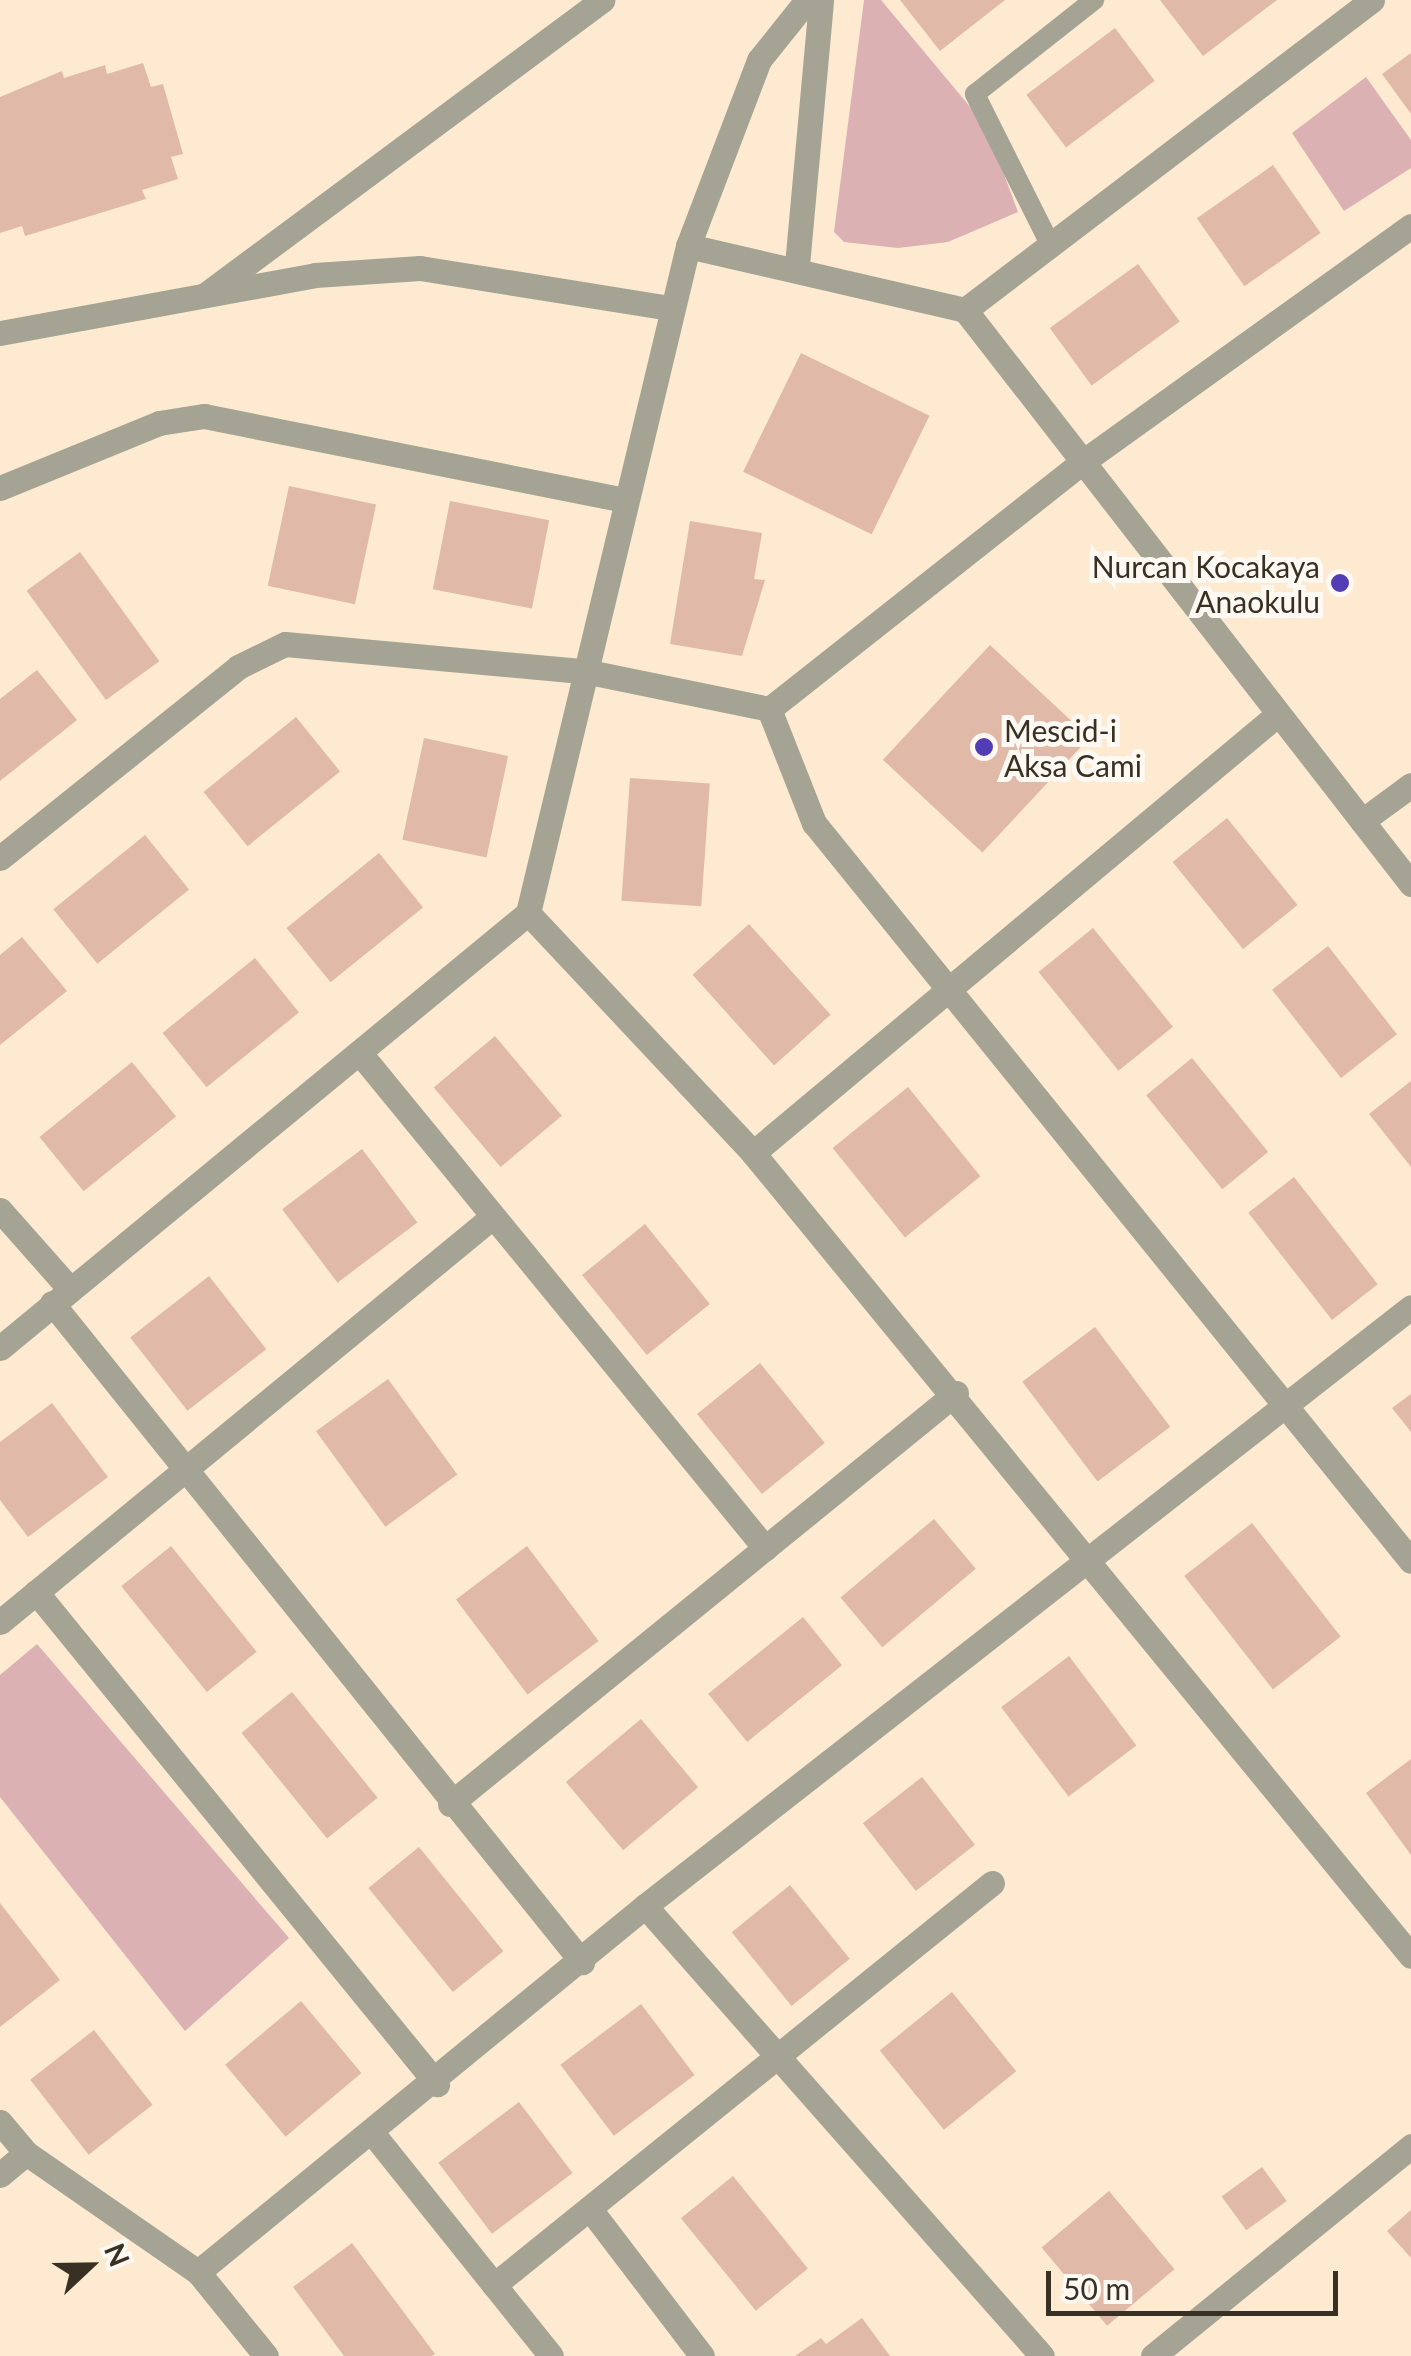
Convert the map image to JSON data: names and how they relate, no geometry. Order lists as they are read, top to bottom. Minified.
{"places":["Nurcan Kocakaya Anaokulu","Mescid-i Aksa Cami"],"scale_bar":"50 m","north":"right"}
